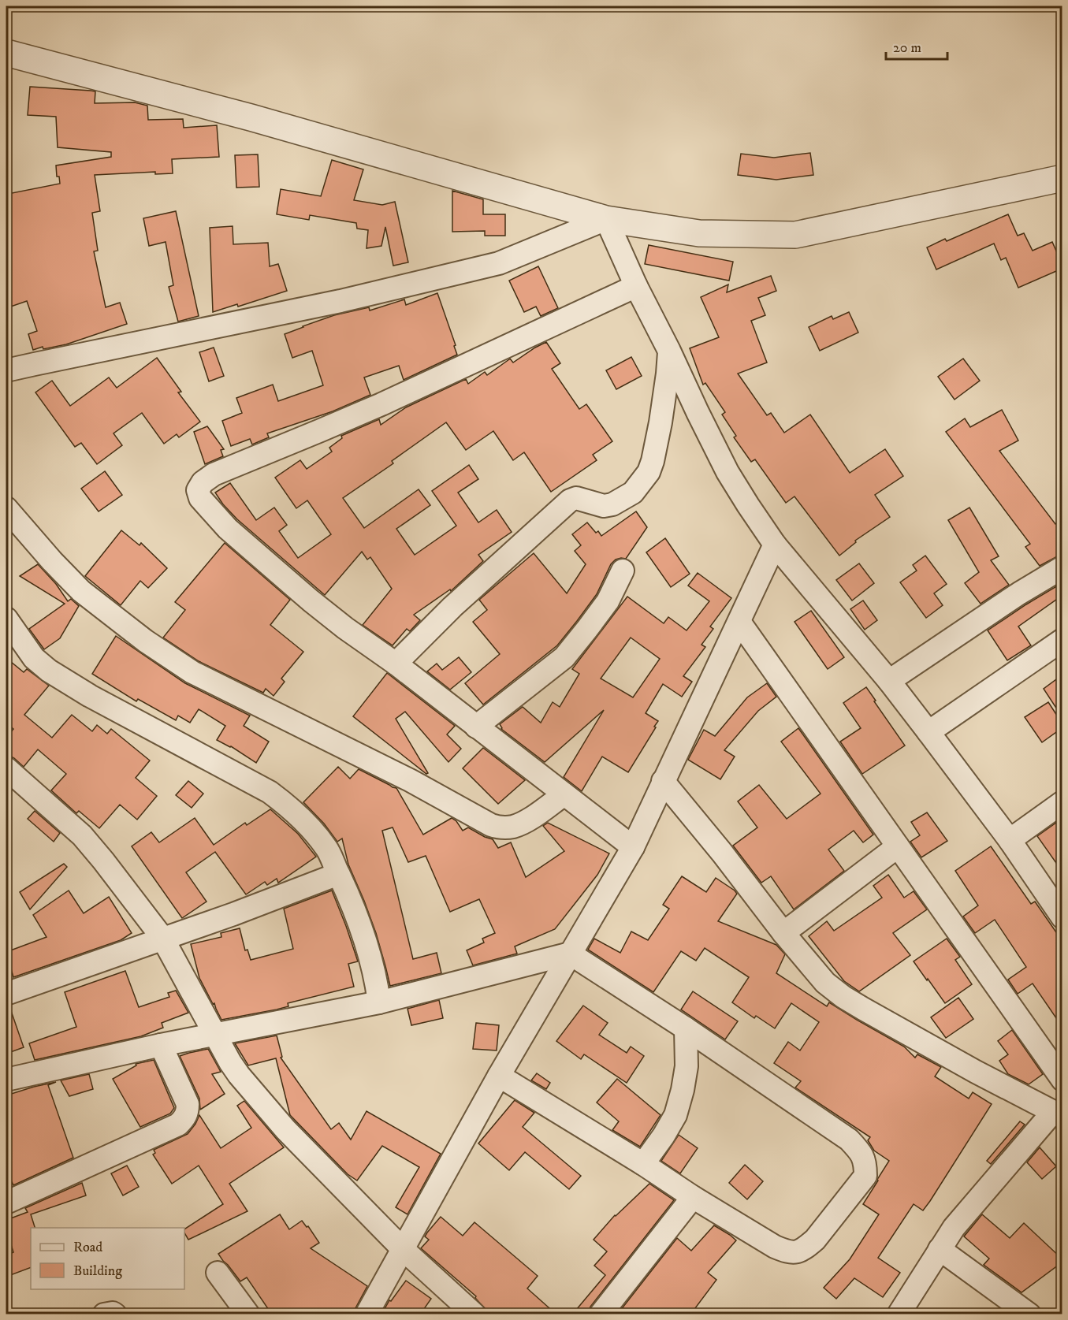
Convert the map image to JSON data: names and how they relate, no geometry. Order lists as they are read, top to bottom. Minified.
{"legend":["Road","Building"],"scale_bar":"20 m"}
